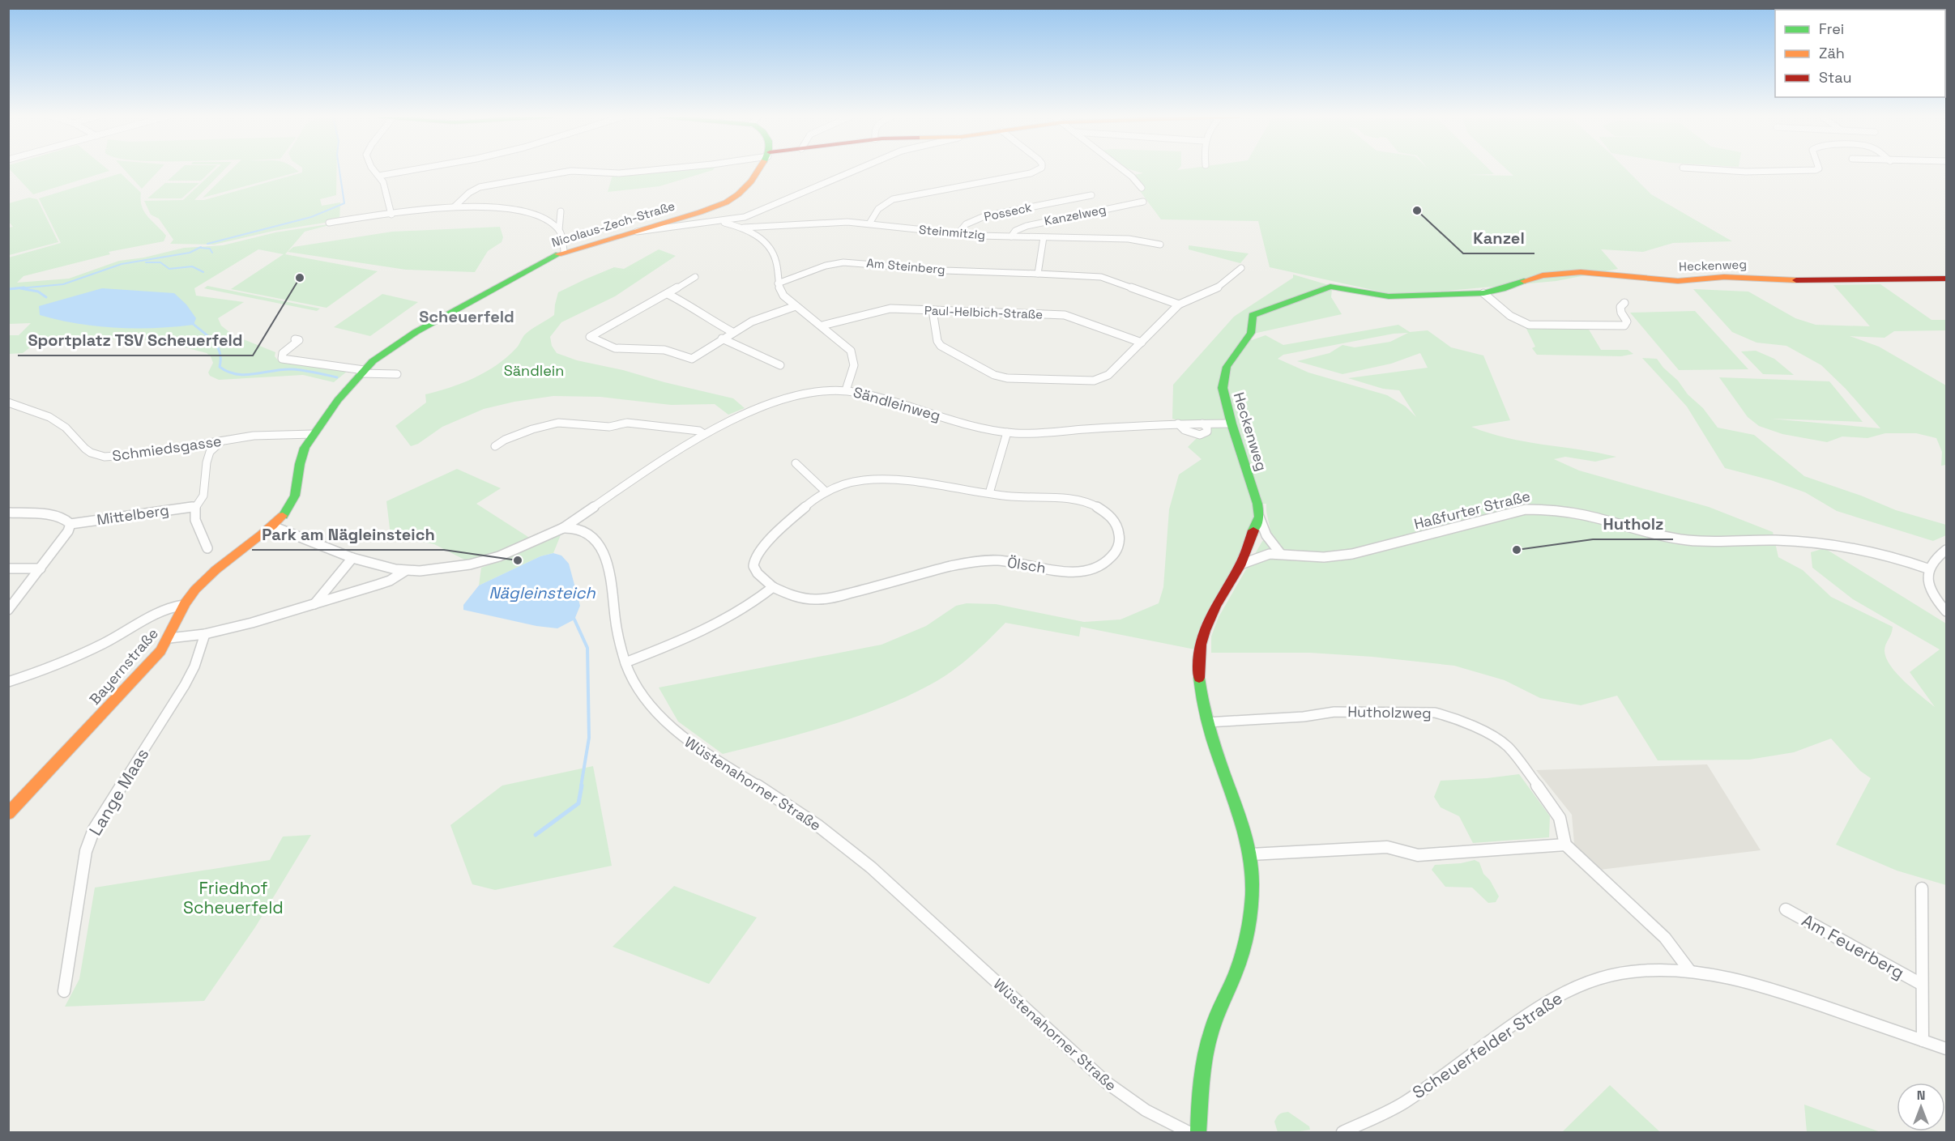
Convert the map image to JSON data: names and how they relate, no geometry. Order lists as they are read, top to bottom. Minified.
{"streets":{"street":["Posseck","Kanzelweg","Nicolaus-Zech-Straße","Steinmitzig","Heckenweg","Am Steinberg","Paul-Helbich-Straße","Sändleinweg","Schmiedsgasse","Haßfurter Straße","Mittelberg","Ölsch","Bayernstraße","Hutholzweg","Wüstenahorner Straße","Lange Maas","Am Feuerberg","Scheuerfelder Straße"]},"crossings":[["Posseck","Steinmitzig"],["Kanzelweg","Steinmitzig"],["Nicolaus-Zech-Straße","Bayernstraße"],["Heckenweg","Sändleinweg"],["Sändleinweg","Wüstenahorner Straße"],["Schmiedsgasse","Bayernstraße"],["Am Feuerberg","Scheuerfelder Straße"]],"districts":["Scheuerfeld"],"water":["Nägleinsteich"],"parks":["Sändlein","Friedhof Scheuerfeld"],"places":["Kanzel","Sportplatz TSV Scheuerfeld","Hutholz","Park am Nägleinsteich"],"legend":["Frei","Zäh","Stau"],"north":"top"}
